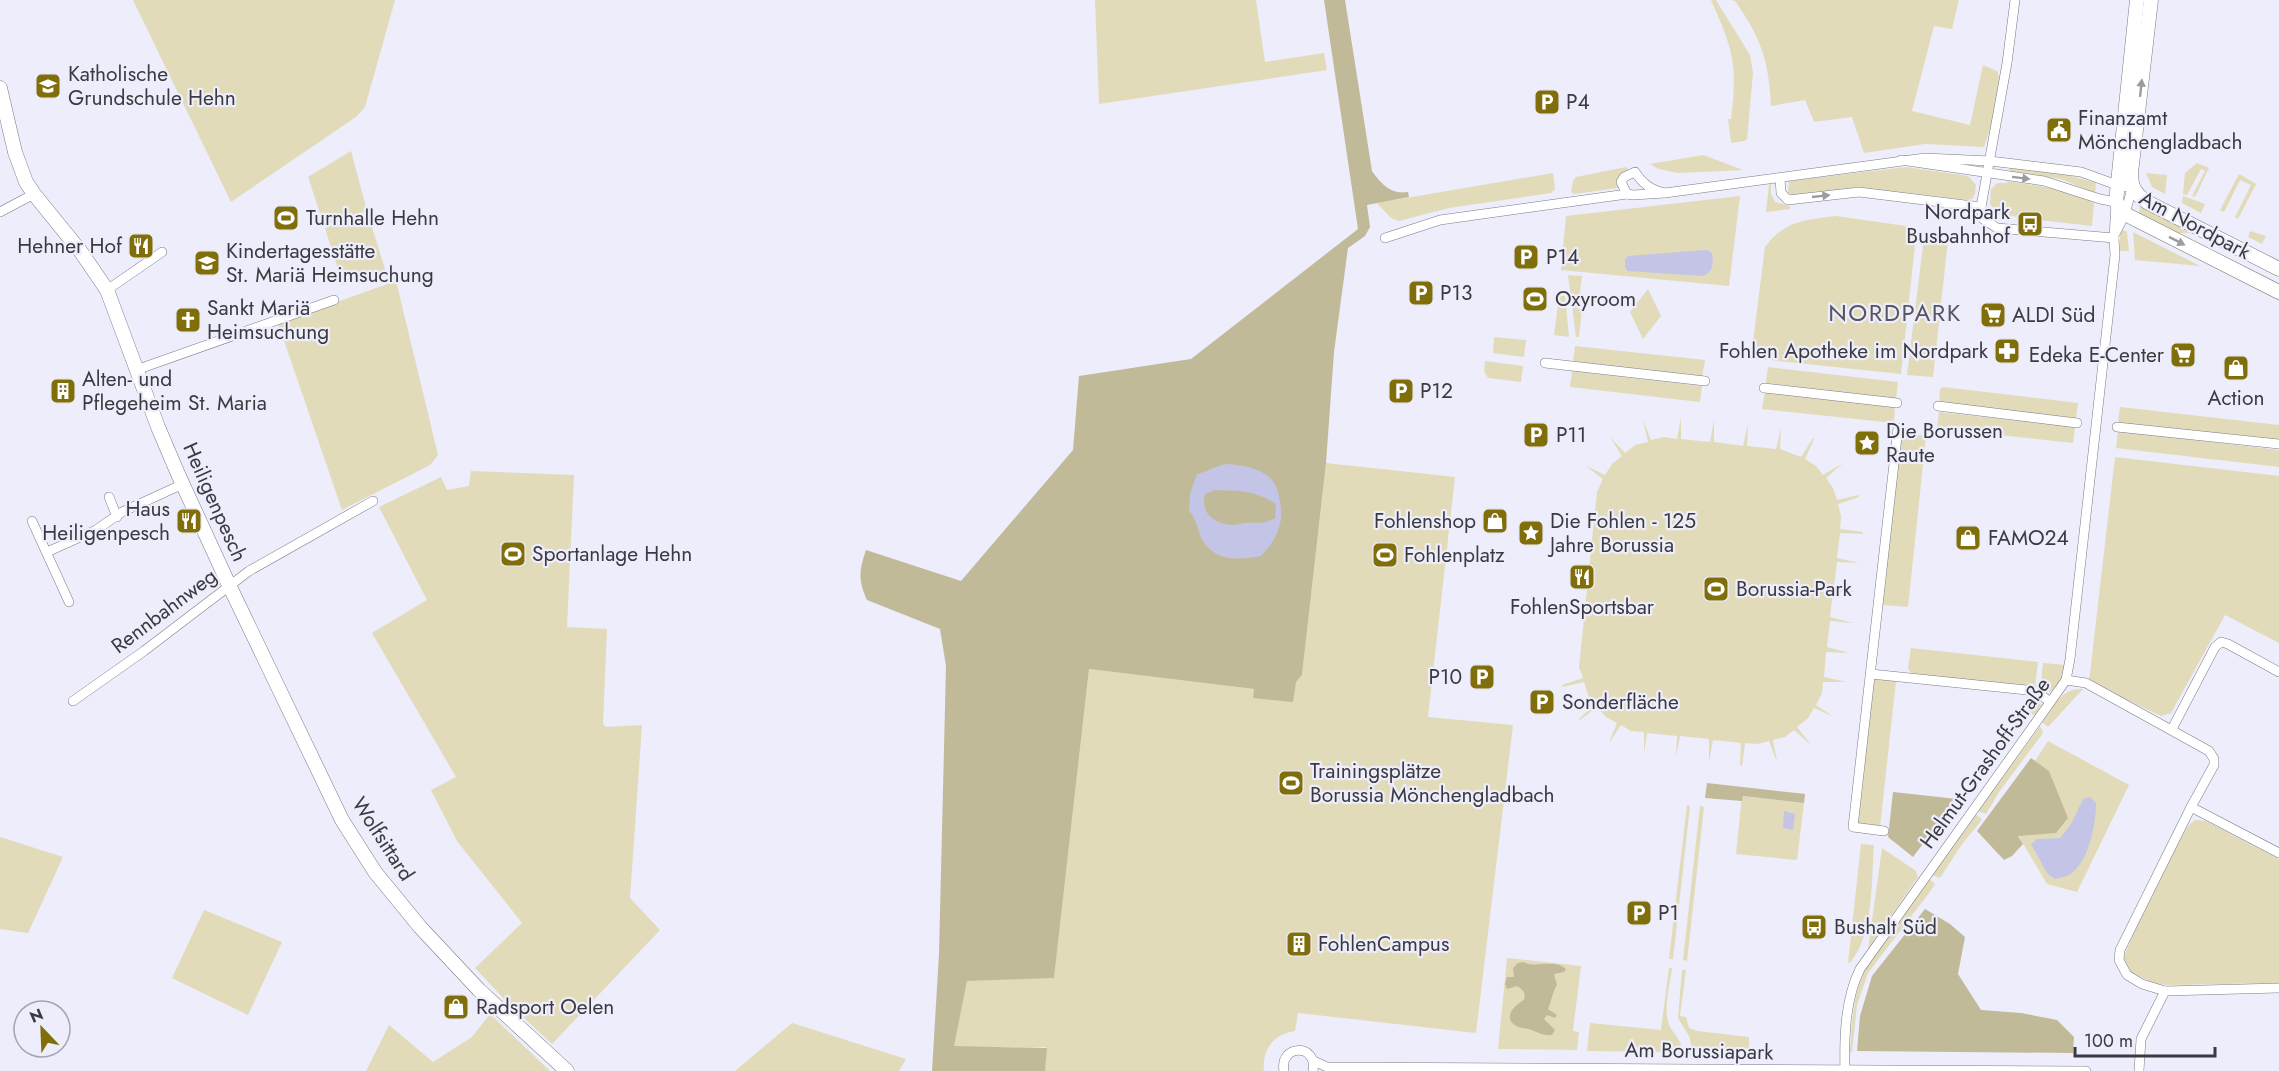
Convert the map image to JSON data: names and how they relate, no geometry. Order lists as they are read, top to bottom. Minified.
{"streets":{"street":["Am Nordpark","Heiligenpesch","Rennbahnweg","Helmut-Grashoff-Straße","Wolfsittard","Am Borussiapark"]},"crossings":[["Am Nordpark","Helmut-Grashoff-Straße"],["Heiligenpesch","Rennbahnweg"],["Heiligenpesch","Wolfsittard"],["Rennbahnweg","Wolfsittard"],["Helmut-Grashoff-Straße","Am Borussiapark"]],"districts":["NORDPARK"],"places":{"school or university":["Katholische Grundschule Hehn","Kindertagesstätte St. Mariä Heimsuchung"],"parking":["P4","P14","P13","P12","P11","P10","Sonderfläche","P1"],"public building":["Finanzamt Mönchengladbach"],"sports":["Turnhalle Hehn","Oxyroom","Sportanlage Hehn","Fohlenplatz","Borussia-Park","Trainingsplätze Borussia Mönchengladbach"],"bus stop":["Nordpark Busbahnhof","Bushalt Süd"],"restaurant":["Hehner Hof","Haus Heiligenpesch","FohlenSportsbar"],"supermarket":["ALDI Süd","Edeka E-Center"],"church":["Sankt Mariä Heimsuchung"],"pharmacy":["Fohlen Apotheke im Nordpark"],"shop":["Action","Fohlenshop","FAMO24","Radsport Oelen"],"building":["Alten- und Pflegeheim St. Maria","FohlenCampus"],"place":["Die Borussen Raute","Die Fohlen - 125 Jahre Borussia"]},"scale_bar":"100 m","north":"top left"}
